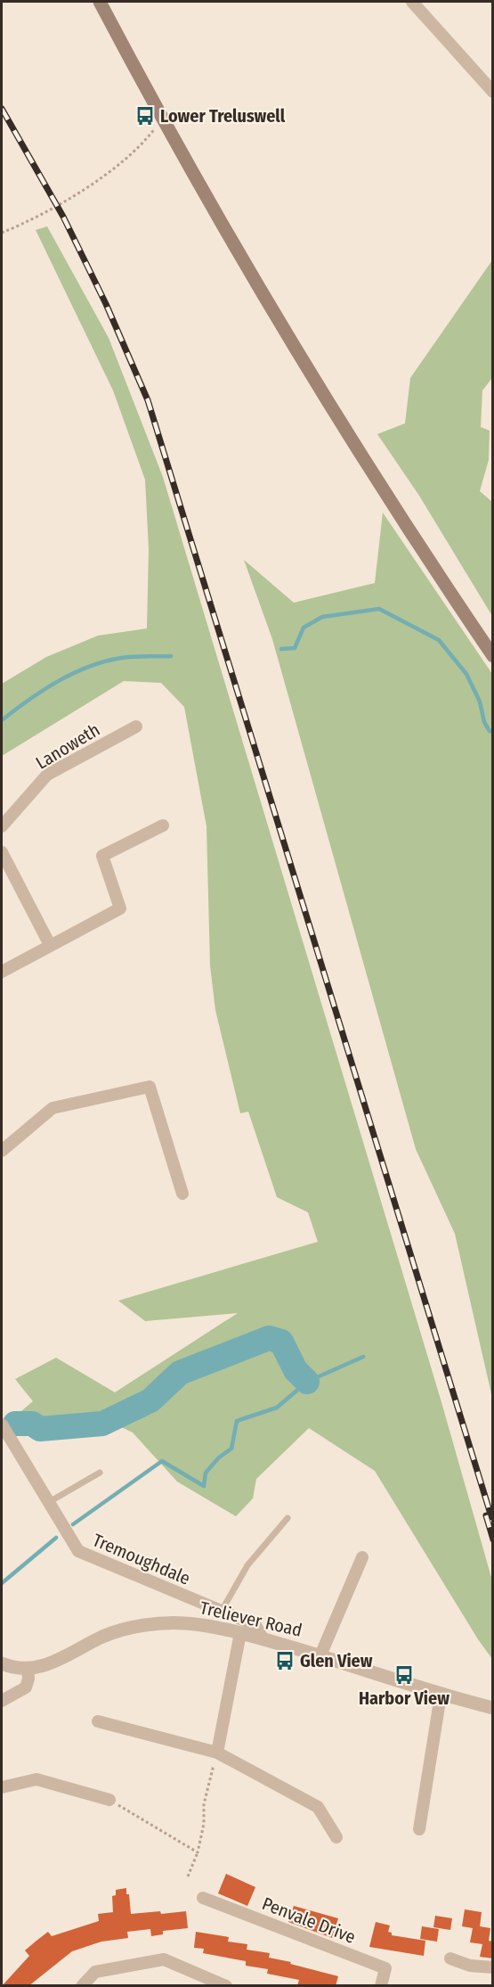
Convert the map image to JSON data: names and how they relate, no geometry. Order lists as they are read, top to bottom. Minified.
{"streets":{"street":["Lanoweth","Tremoughdale","Treliever Road","Penvale Drive"]},"crossings":[["Tremoughdale","Treliever Road"]],"places":{"bus stop":["Lower Treluswell","Glen View","Harbor View"]}}
